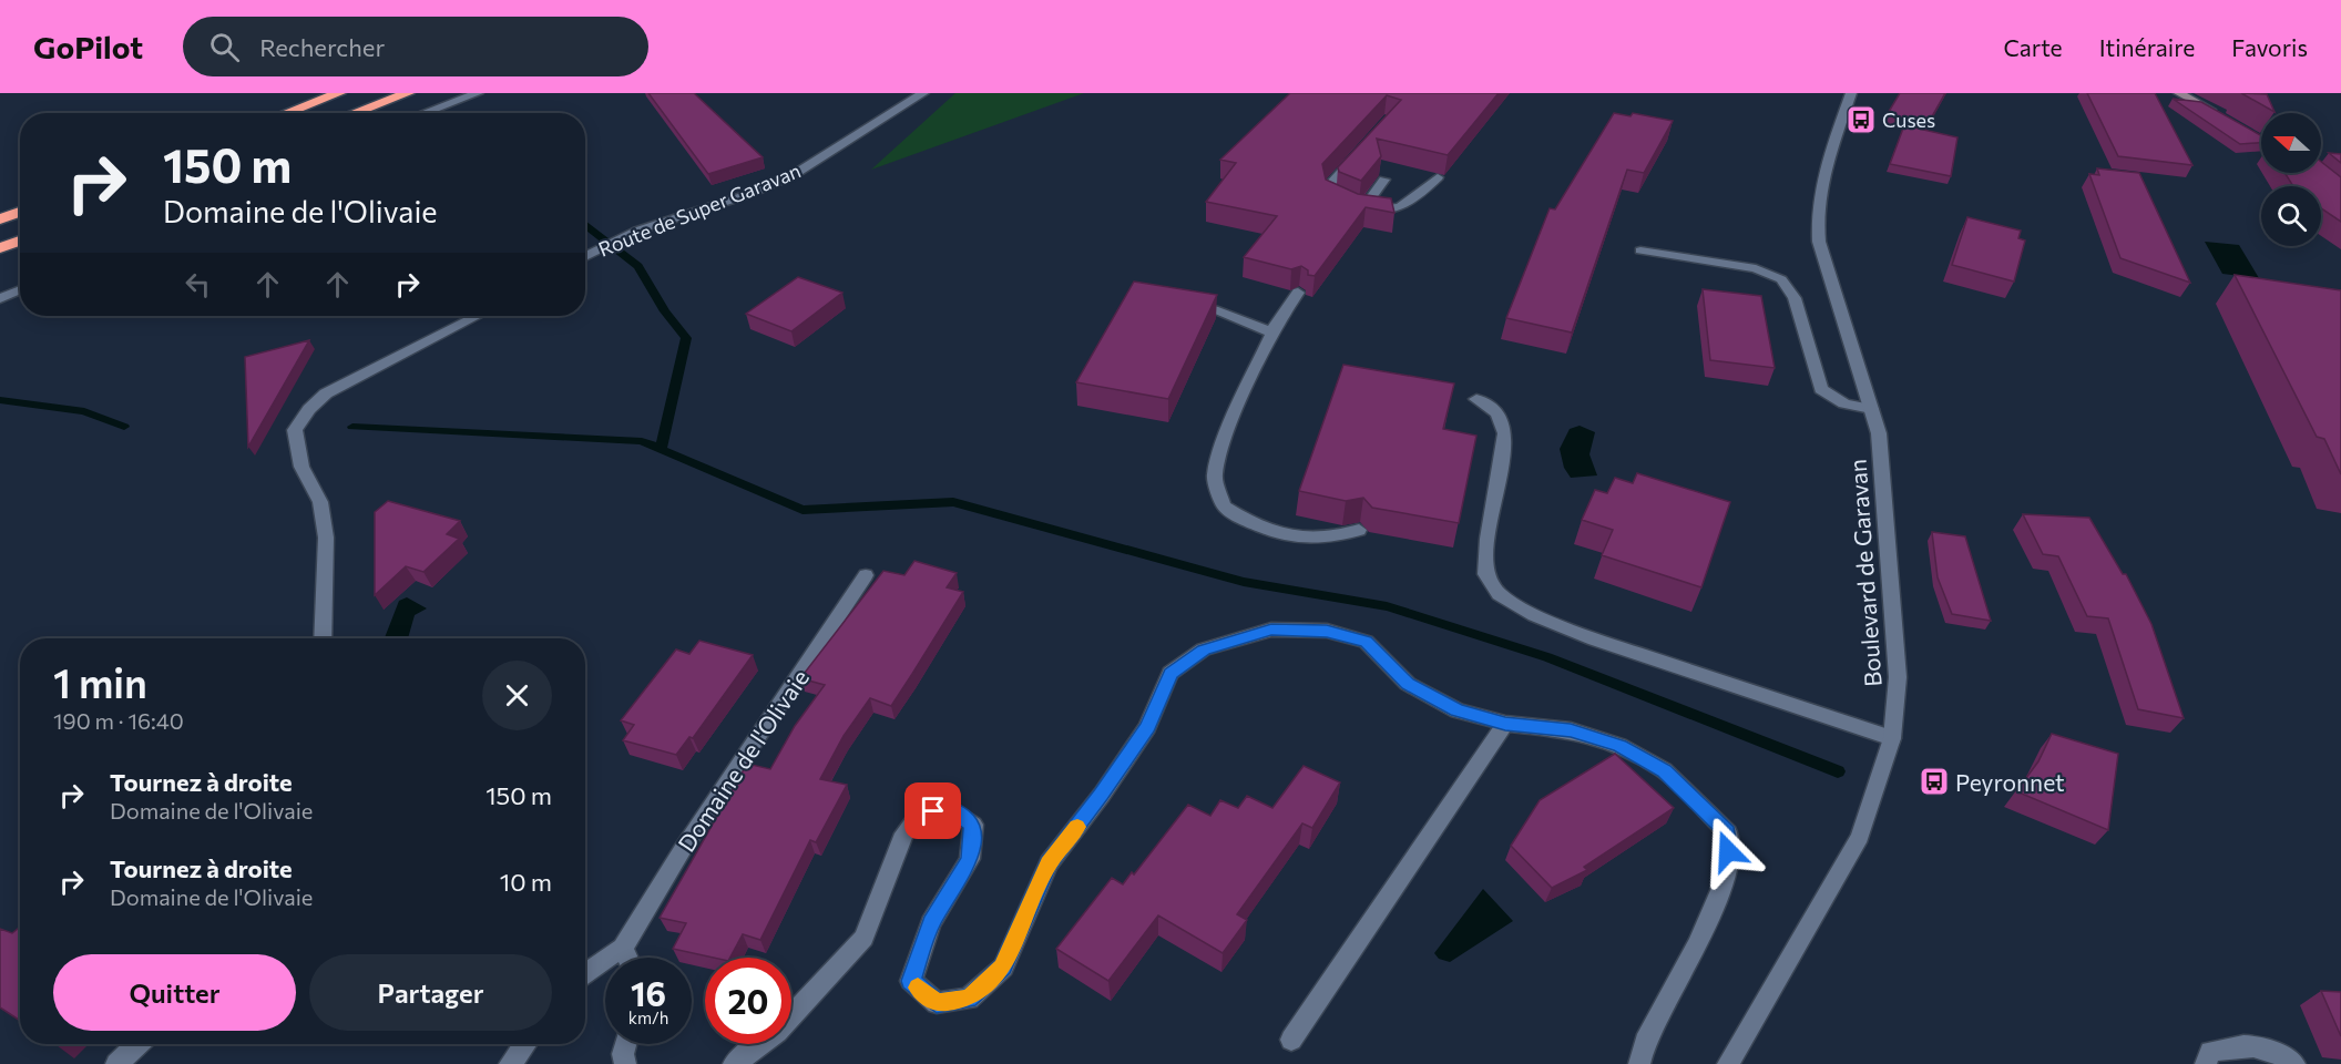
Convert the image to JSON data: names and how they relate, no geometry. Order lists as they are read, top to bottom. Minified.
{"streets":{"street":["Route de Super Garavan","Boulevard de Garavan","Domaine de l'Olivaie"]},"places":{"bus stop":["Cuses","Peyronnet"]},"north":"left","page":{"header":"GoPilot","search":"Rechercher","nav":["Carte","Itinéraire","Favoris"],"turn":["150 m","Domaine de l'Olivaie"],"heading":["1 min","190 m · 16:40"],"list":[{"name":"Tournez à droite","note":"Domaine de l'Olivaie","value":"150 m"},{"name":"Tournez à droite","note":"Domaine de l'Olivaie","value":"10 m"}],"buttons":["Quitter","Partager"],"speed":"16 km/h","limit":"20"}}
